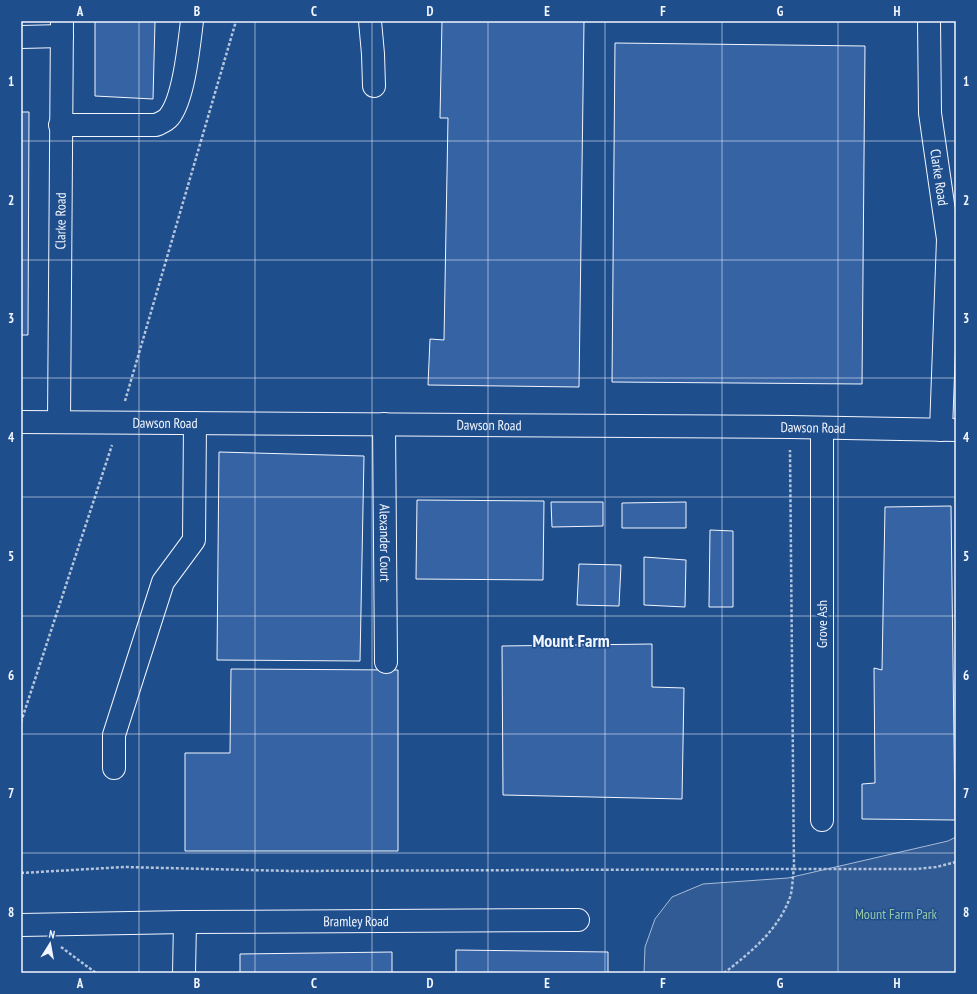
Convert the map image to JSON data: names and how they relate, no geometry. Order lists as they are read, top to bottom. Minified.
{"streets":{"street":["Clarke Road","Dawson Road","Alexander Court","Grove Ash","Bramley Road"]},"crossings":[["Clarke Road","Dawson Road"],["Dawson Road","Alexander Court"],["Dawson Road","Grove Ash"]],"districts":["Mount Farm"],"parks":["Mount Farm Park"],"north":"top","grid":{"columns":["A","B","C","D","E","F","G","H"],"rows":["1","2","3","4","5","6","7","8"]}}
